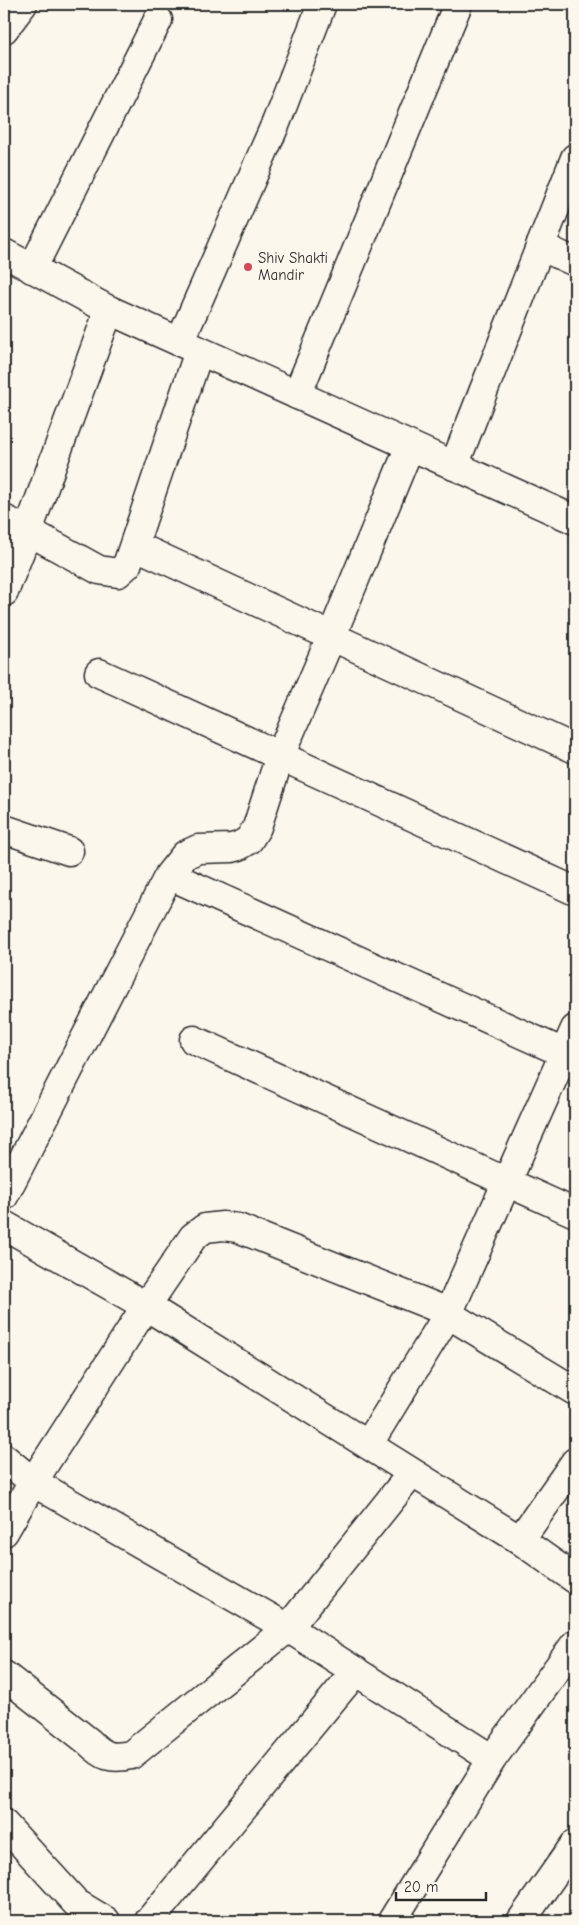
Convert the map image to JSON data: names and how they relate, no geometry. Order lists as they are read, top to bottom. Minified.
{"places":["Shiv Shakti Mandir"],"scale_bar":"20 m"}
